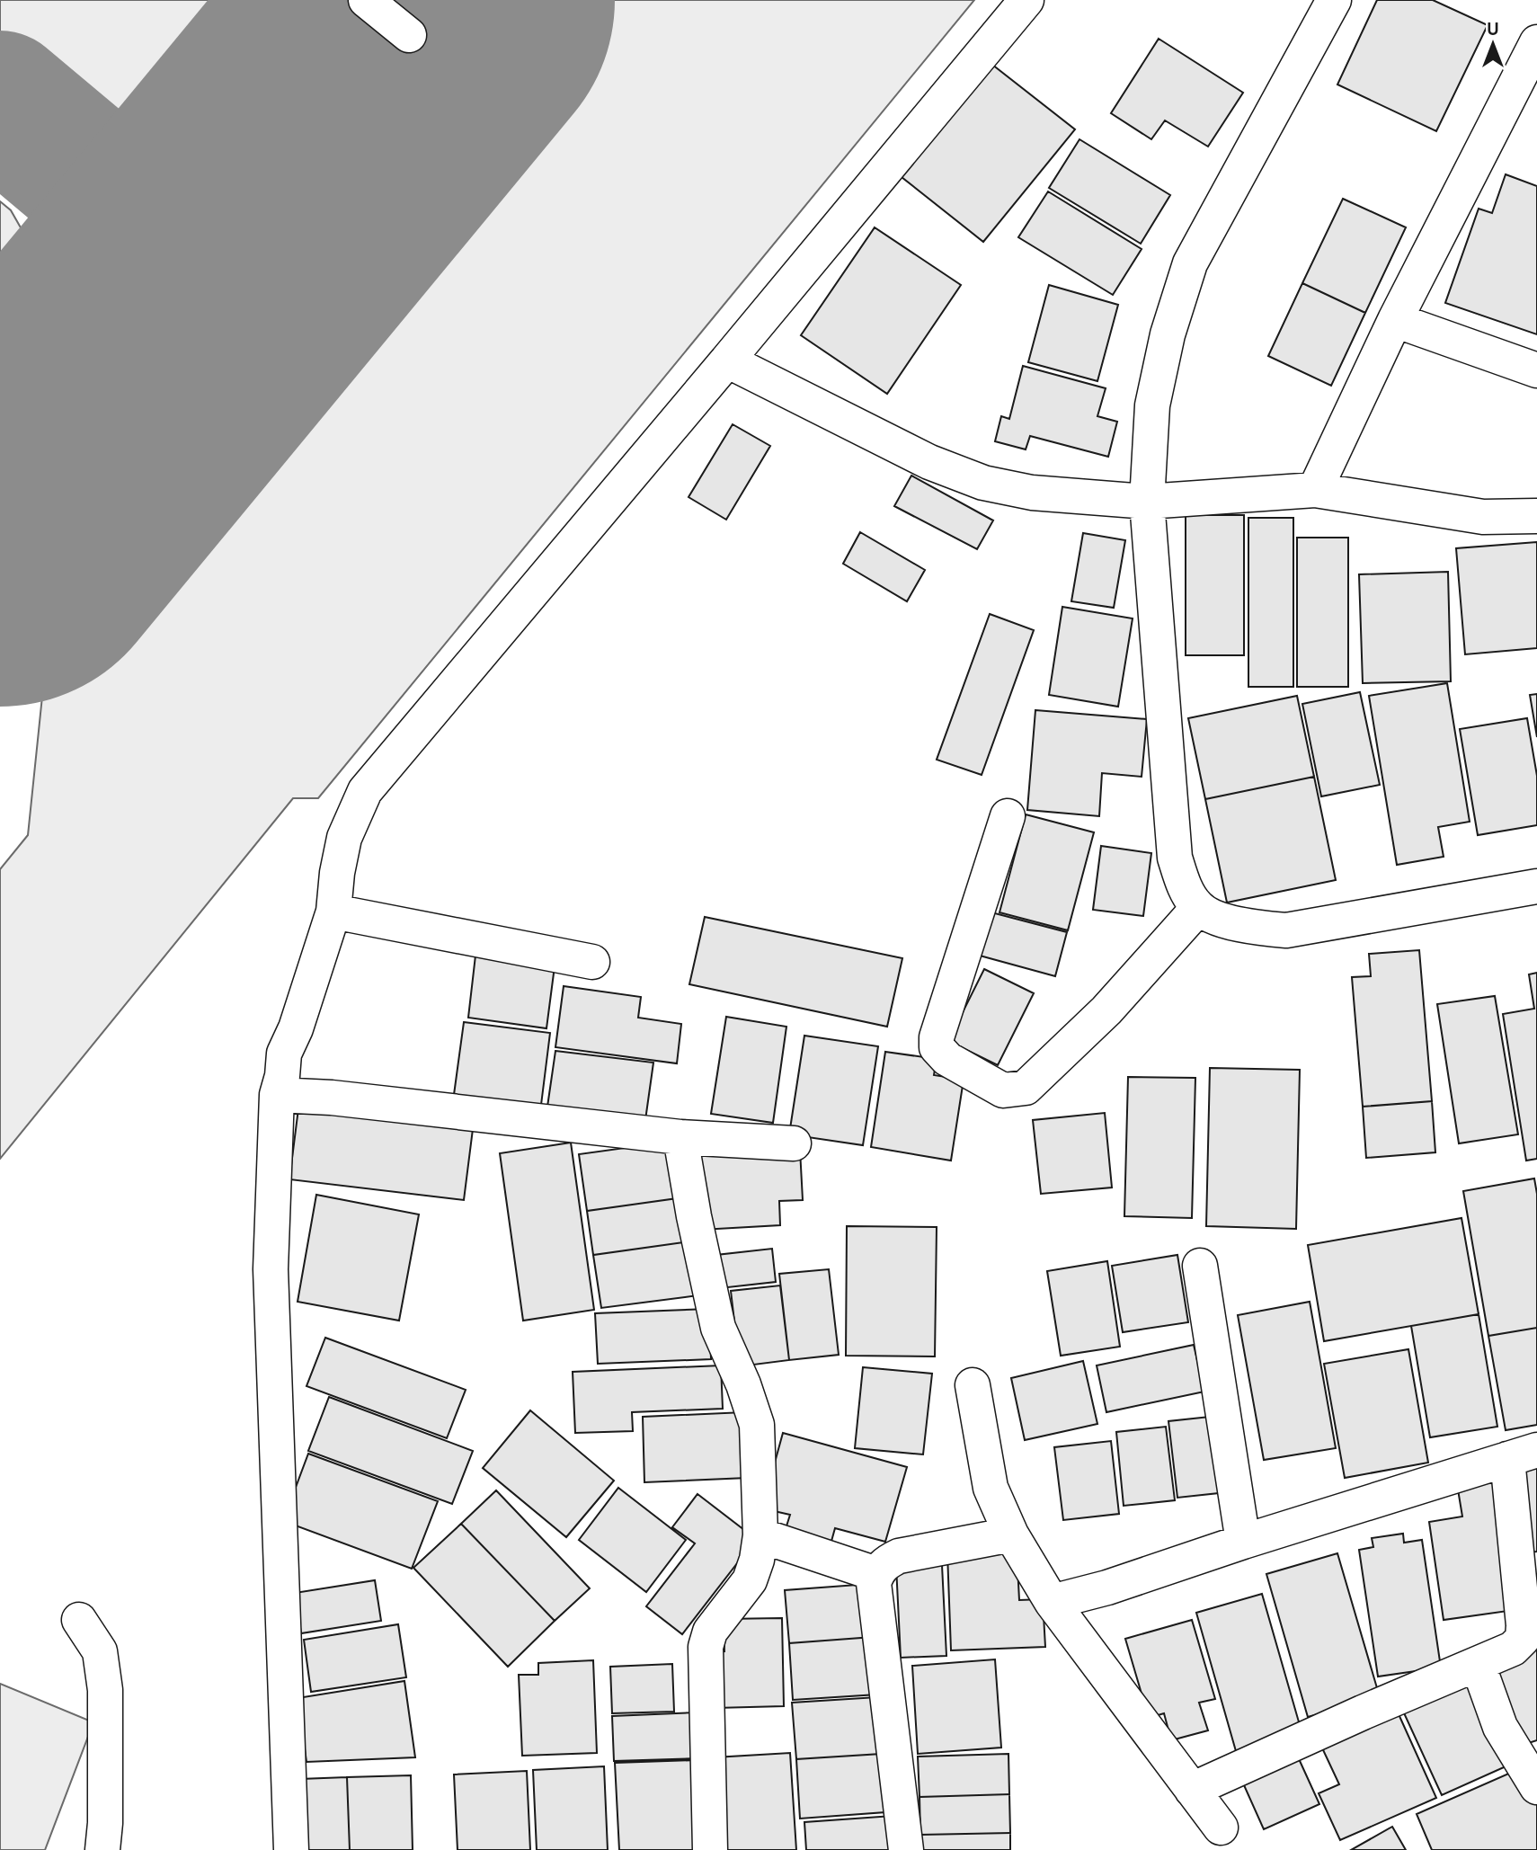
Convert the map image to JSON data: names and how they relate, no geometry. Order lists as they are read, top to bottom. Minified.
{"north":"top"}
